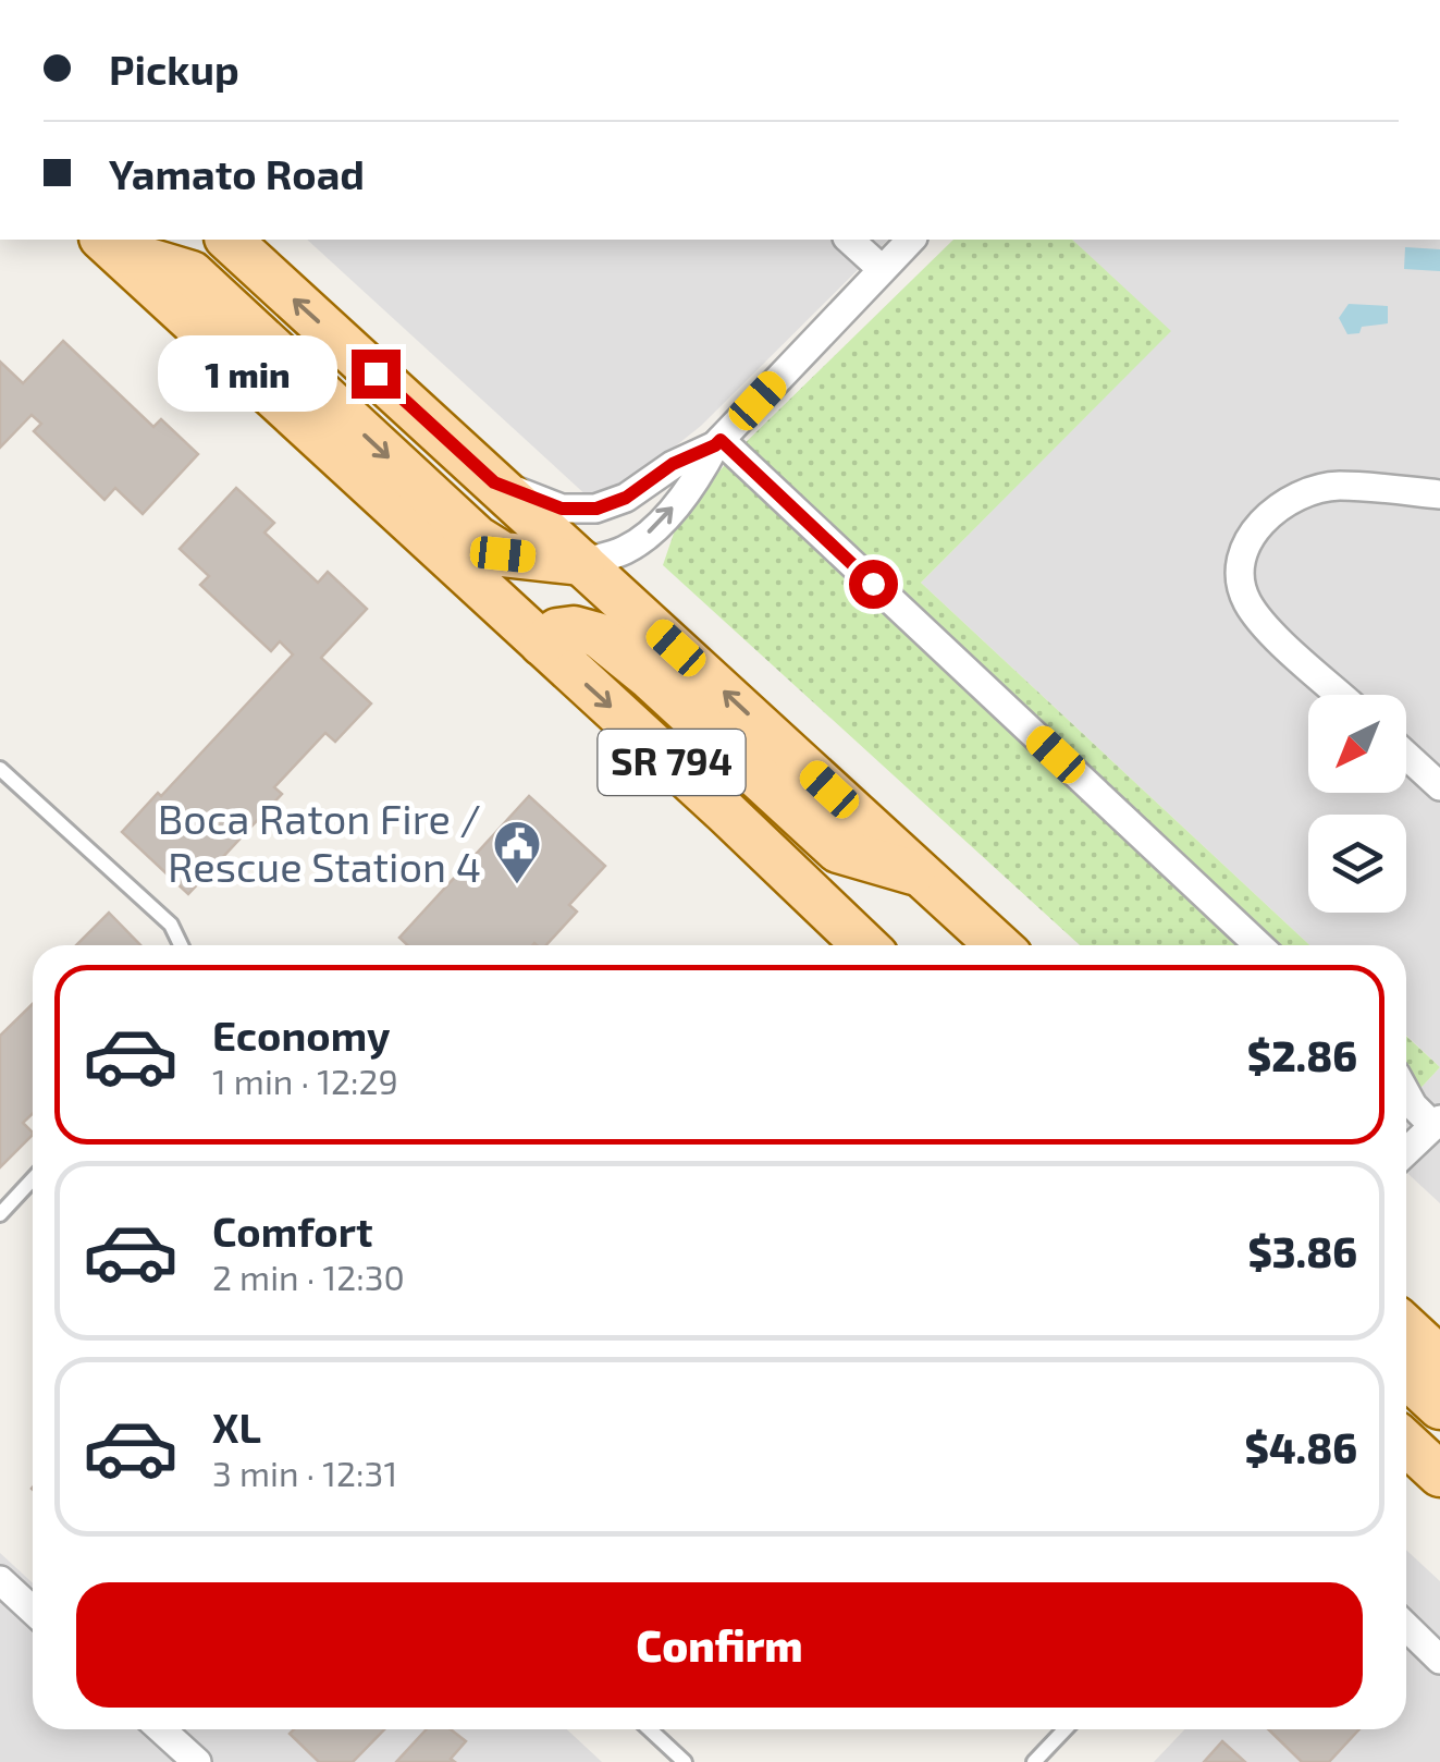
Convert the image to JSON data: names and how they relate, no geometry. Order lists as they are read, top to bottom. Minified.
{"streets":{"main road":["SR 794"]},"places":{"public building":["Boca Raton Fire / Rescue Station 4"]},"north":"bottom left","page":{"banner":["Pickup","Yamato Road"],"bubble":"1 min","list":[{"name":"Economy","note":"1 min · 12:29","value":"$2.86"},{"name":"Comfort","note":"2 min · 12:30","value":"$3.86"},{"name":"XL","note":"3 min · 12:31","value":"$4.86"}],"buttons":"Confirm"}}
